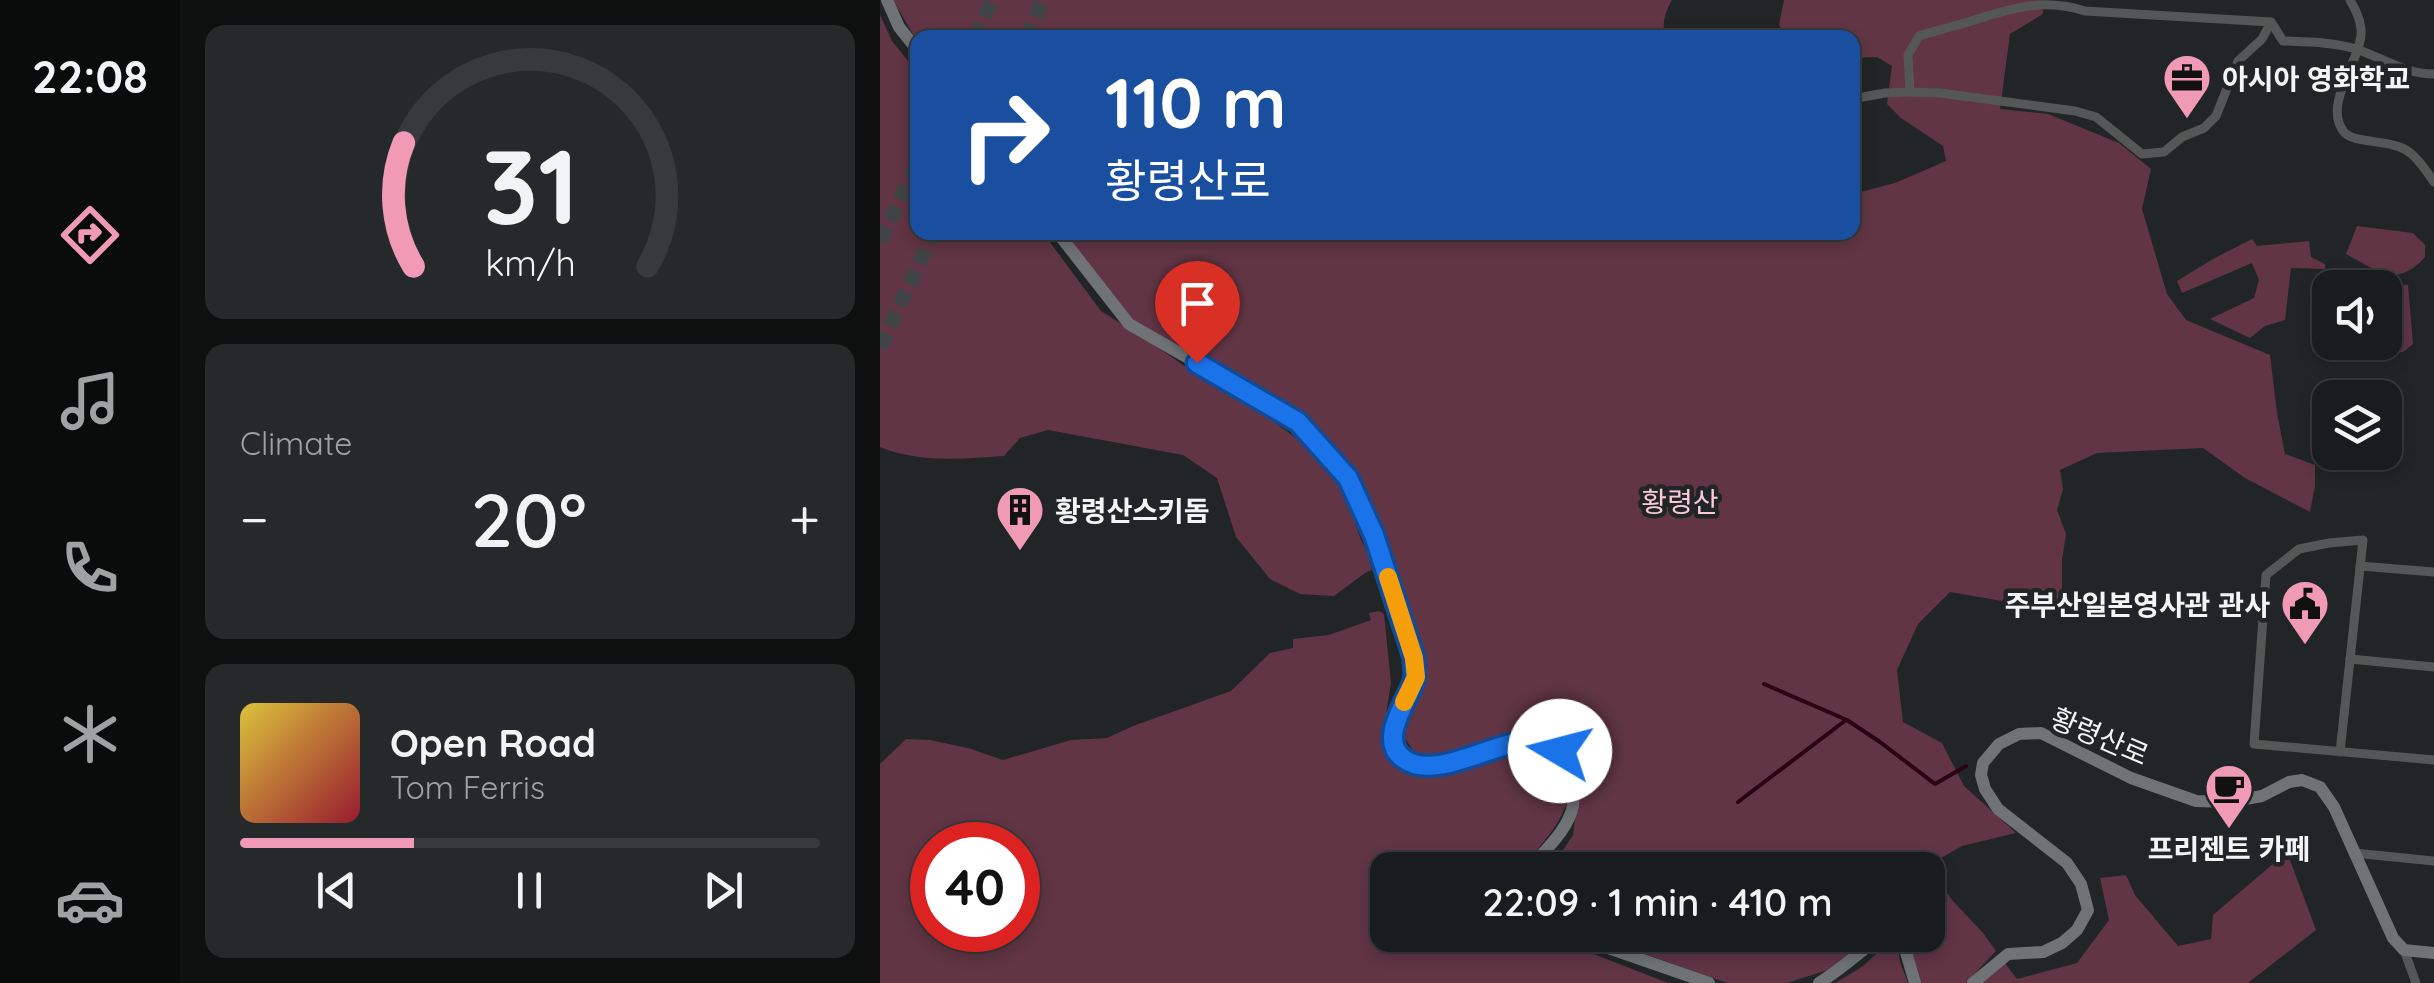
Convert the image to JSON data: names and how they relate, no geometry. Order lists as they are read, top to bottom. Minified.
{"streets":{"street":["황령산로"]},"parks":["황령산"],"places":{"office":["아시아 영화학교"],"building":["황령산스키돔"],"public building":["주부산일본영사관 관사"],"cafe":["프리젠트 카페"]},"page":{"tabs":"22:08","turn":["110 m","황령산로"],"tile":"Climate","heat":["−","20°","+"],"song":["Open Road","Tom Ferris"],"limit":"40","trip":"22:09 · 1 min · 410 m","gauge":["31","km/h"]}}
